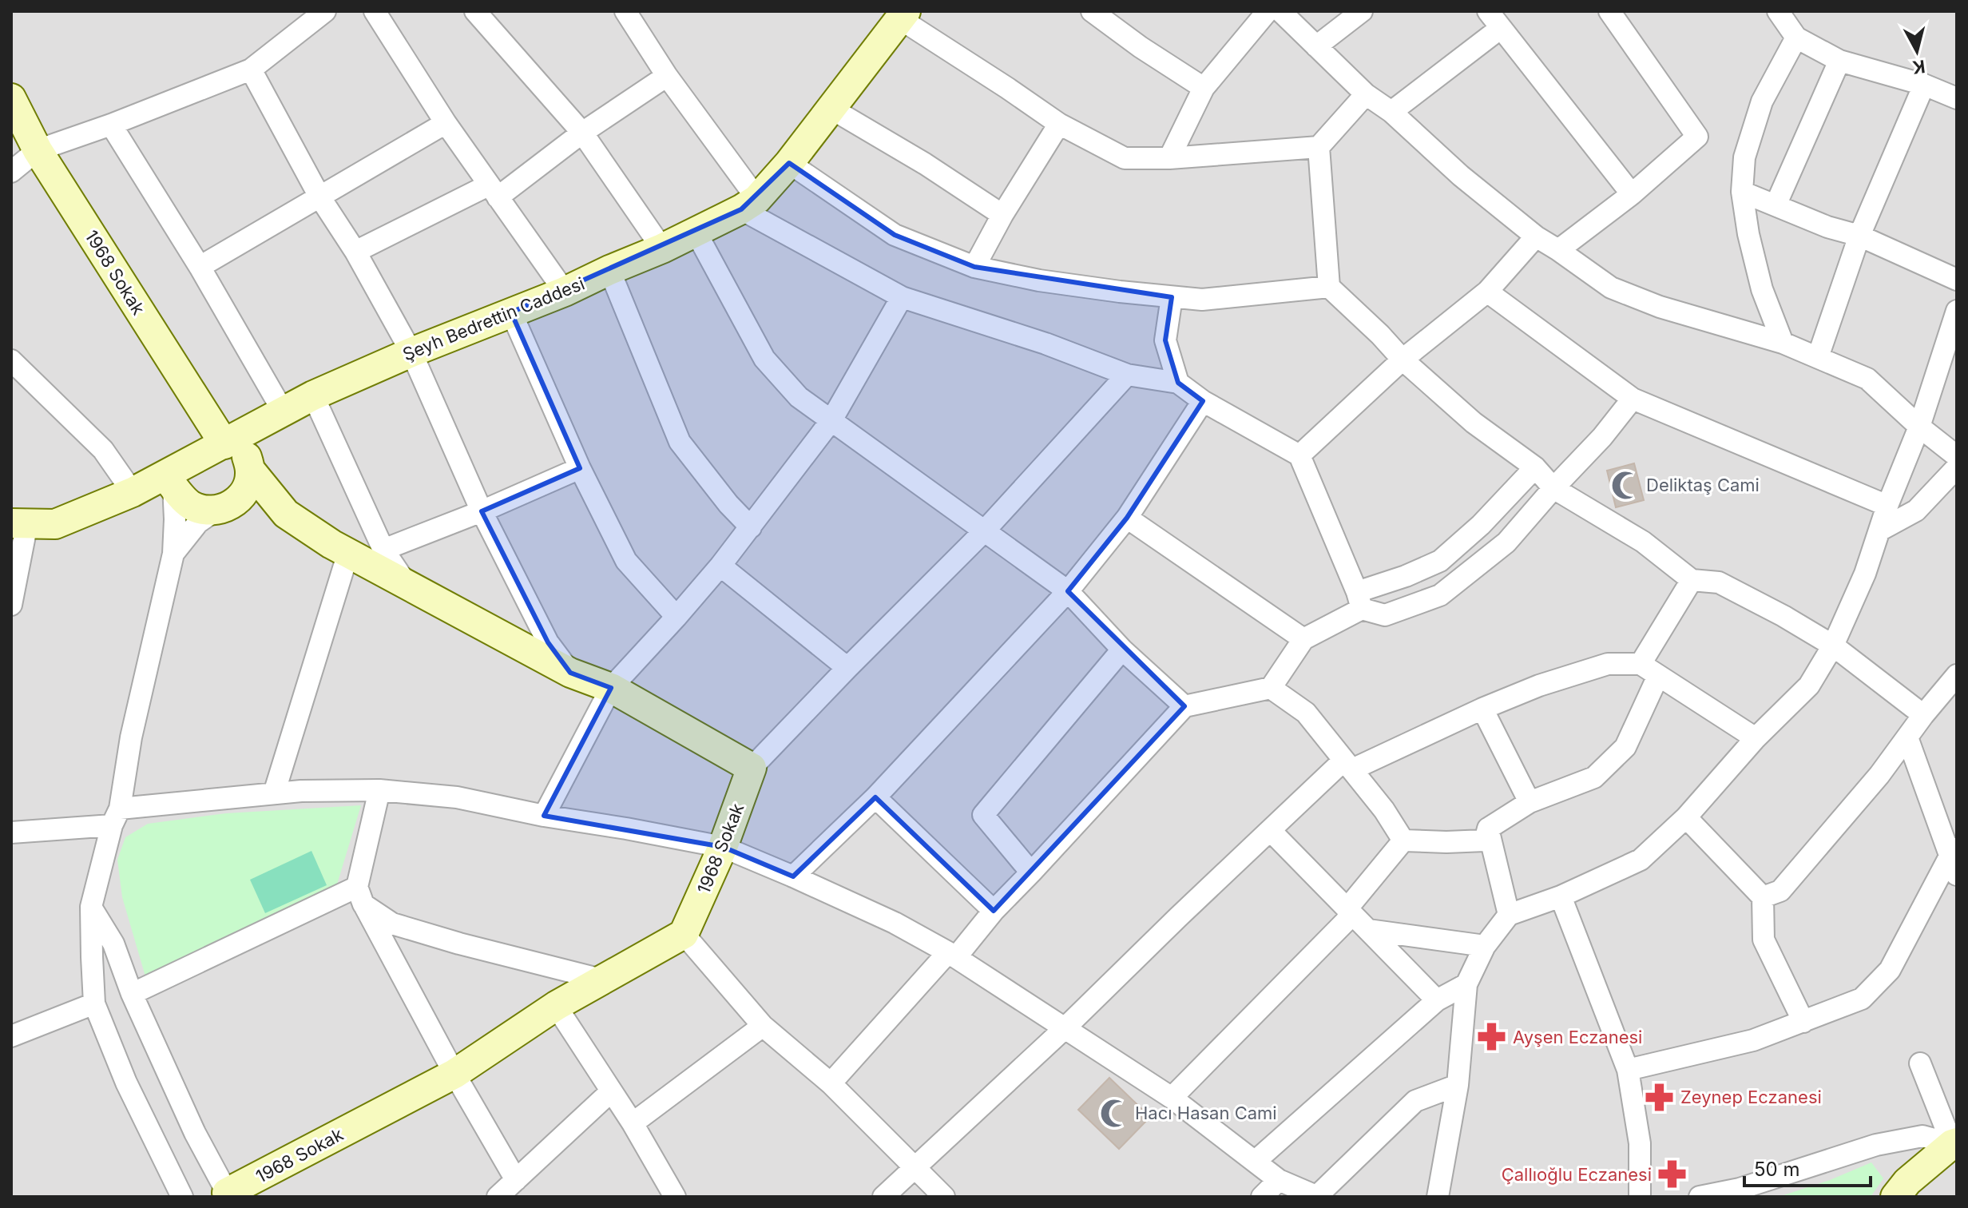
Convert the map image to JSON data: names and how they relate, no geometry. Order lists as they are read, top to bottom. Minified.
{"streets":{"street":["1968 Sokak","Şeyh Bedrettin Caddesi"]},"crossings":[["1968 Sokak","Şeyh Bedrettin Caddesi"]],"places":{"mosque":["Deliktaş Cami","Hacı Hasan Cami"],"pharmacy":["Ayşen Eczanesi","Zeynep Eczanesi","Çallıoğlu Eczanesi"]},"scale_bar":"50 m","north":"bottom"}
